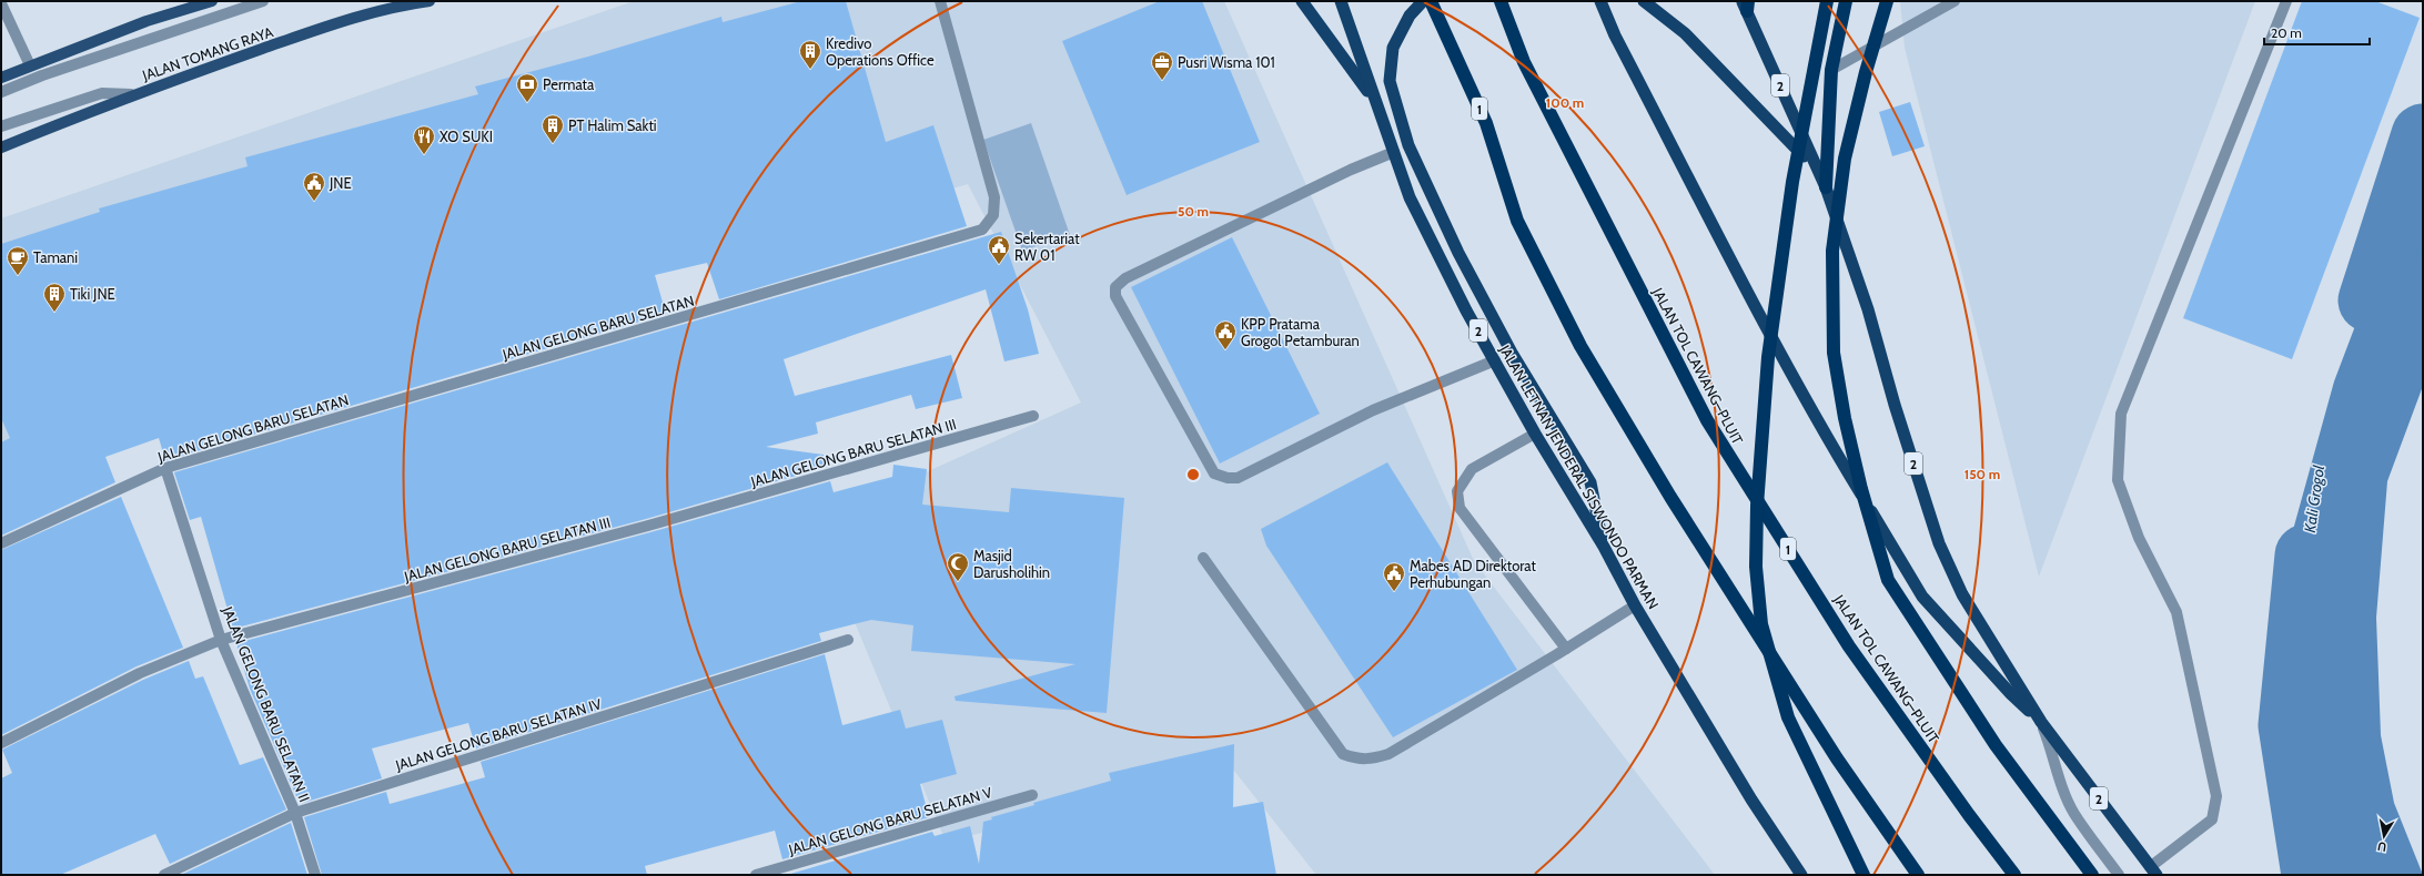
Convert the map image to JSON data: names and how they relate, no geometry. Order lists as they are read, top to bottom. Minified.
{"streets":{"highway":["2","1","JALAN TOL CAWANG–PLUIT","JALAN LETNAN JENDERAL SISWONDO PARMAN"],"main road":["JALAN TOMANG RAYA"],"street":["JALAN GELONG BARU SELATAN","JALAN GELONG BARU SELATAN III","JALAN GELONG BARU SELATAN II","JALAN GELONG BARU SELATAN IV","JALAN GELONG BARU SELATAN V"]},"crossings":[["JALAN GELONG BARU SELATAN","JALAN GELONG BARU SELATAN II"],["JALAN GELONG BARU SELATAN III","JALAN GELONG BARU SELATAN II"],["JALAN GELONG BARU SELATAN II","JALAN GELONG BARU SELATAN IV"]],"water":["Kali Grogol"],"places":{"building":["Kredivo Operations Office","PT Halim Sakti","Tiki JNE"],"office":["Pusri Wisma 101"],"bank":["Permata"],"restaurant":["XO SUKI"],"public building":["JNE","Sekertariat RW 01","KPP Pratama Grogol Petamburan","Mabes AD Direktorat Perhubungan"],"cafe":["Tamani"],"mosque":["Masjid Darusholihin"]},"scale_bar":"20 m","north":"bottom","rings":["100 m","50 m","150 m"]}
